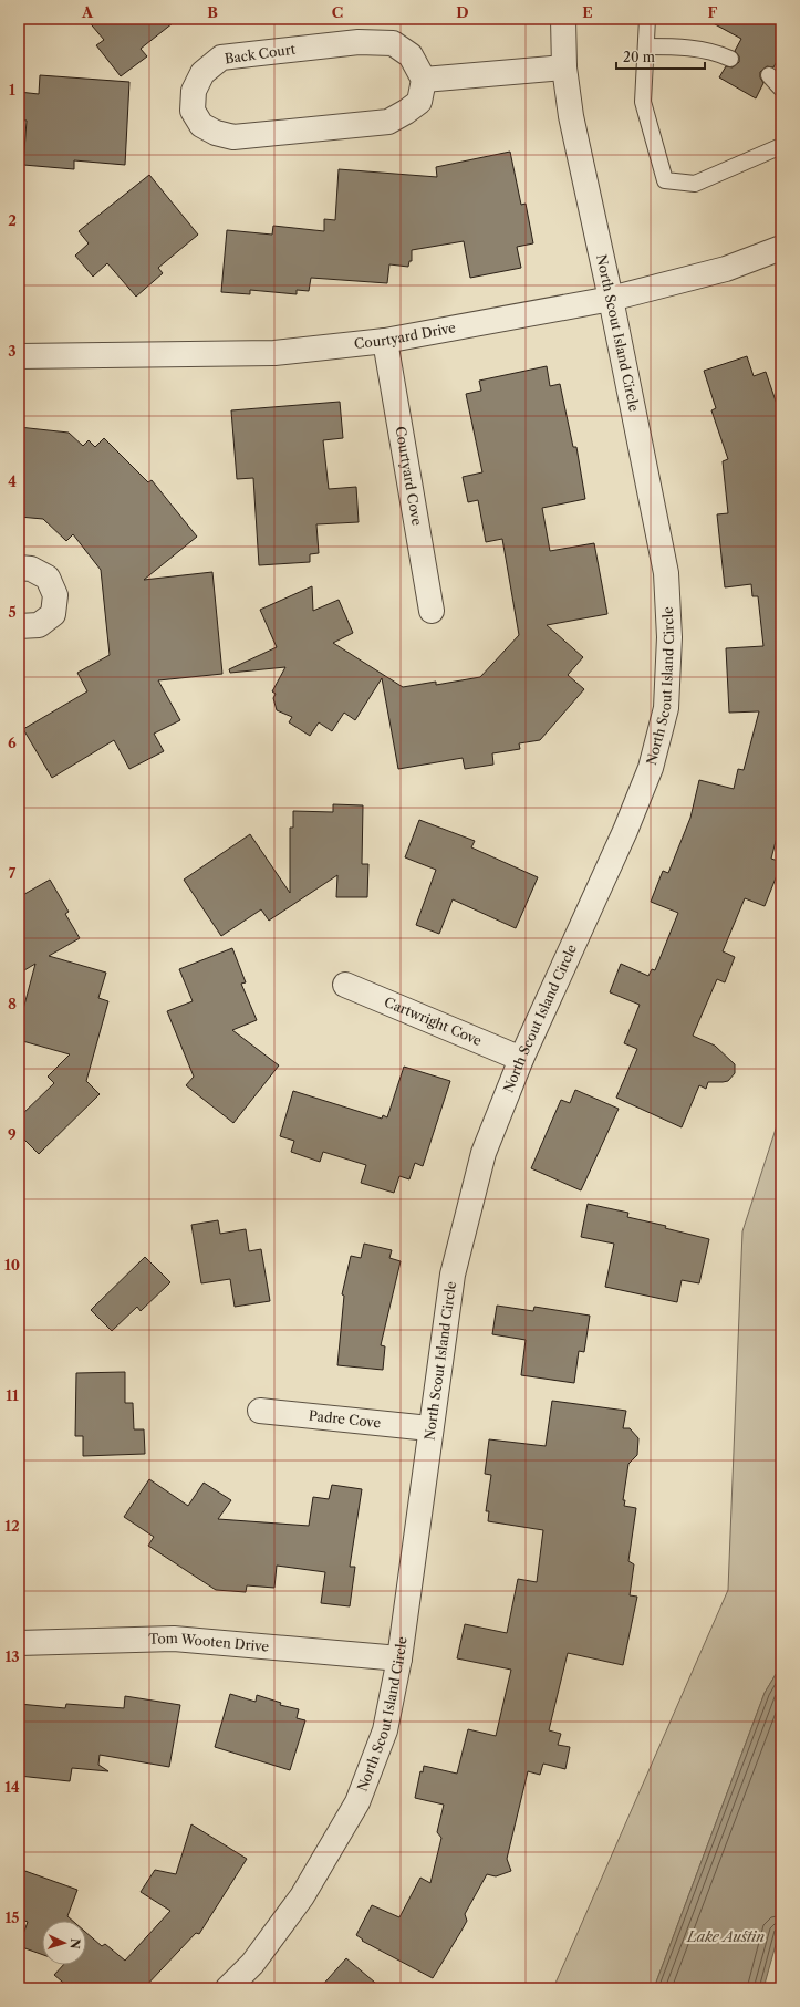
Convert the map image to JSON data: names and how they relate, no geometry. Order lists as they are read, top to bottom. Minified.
{"streets":{"street":["Back Court","North Scout Island Circle","Courtyard Drive","Courtyard Cove","Cartwright Cove","Padre Cove","Tom Wooten Drive"]},"crossings":[["North Scout Island Circle","Courtyard Drive"],["North Scout Island Circle","Cartwright Cove"],["North Scout Island Circle","Padre Cove"],["North Scout Island Circle","Tom Wooten Drive"],["Courtyard Drive","Courtyard Cove"]],"water":["Lake Austin"],"scale_bar":"20 m","north":"right","grid":{"columns":["A","B","C","D","E","F"],"rows":["1","2","3","4","5","6","7","8","9","10","11","12","13","14","15"]}}
